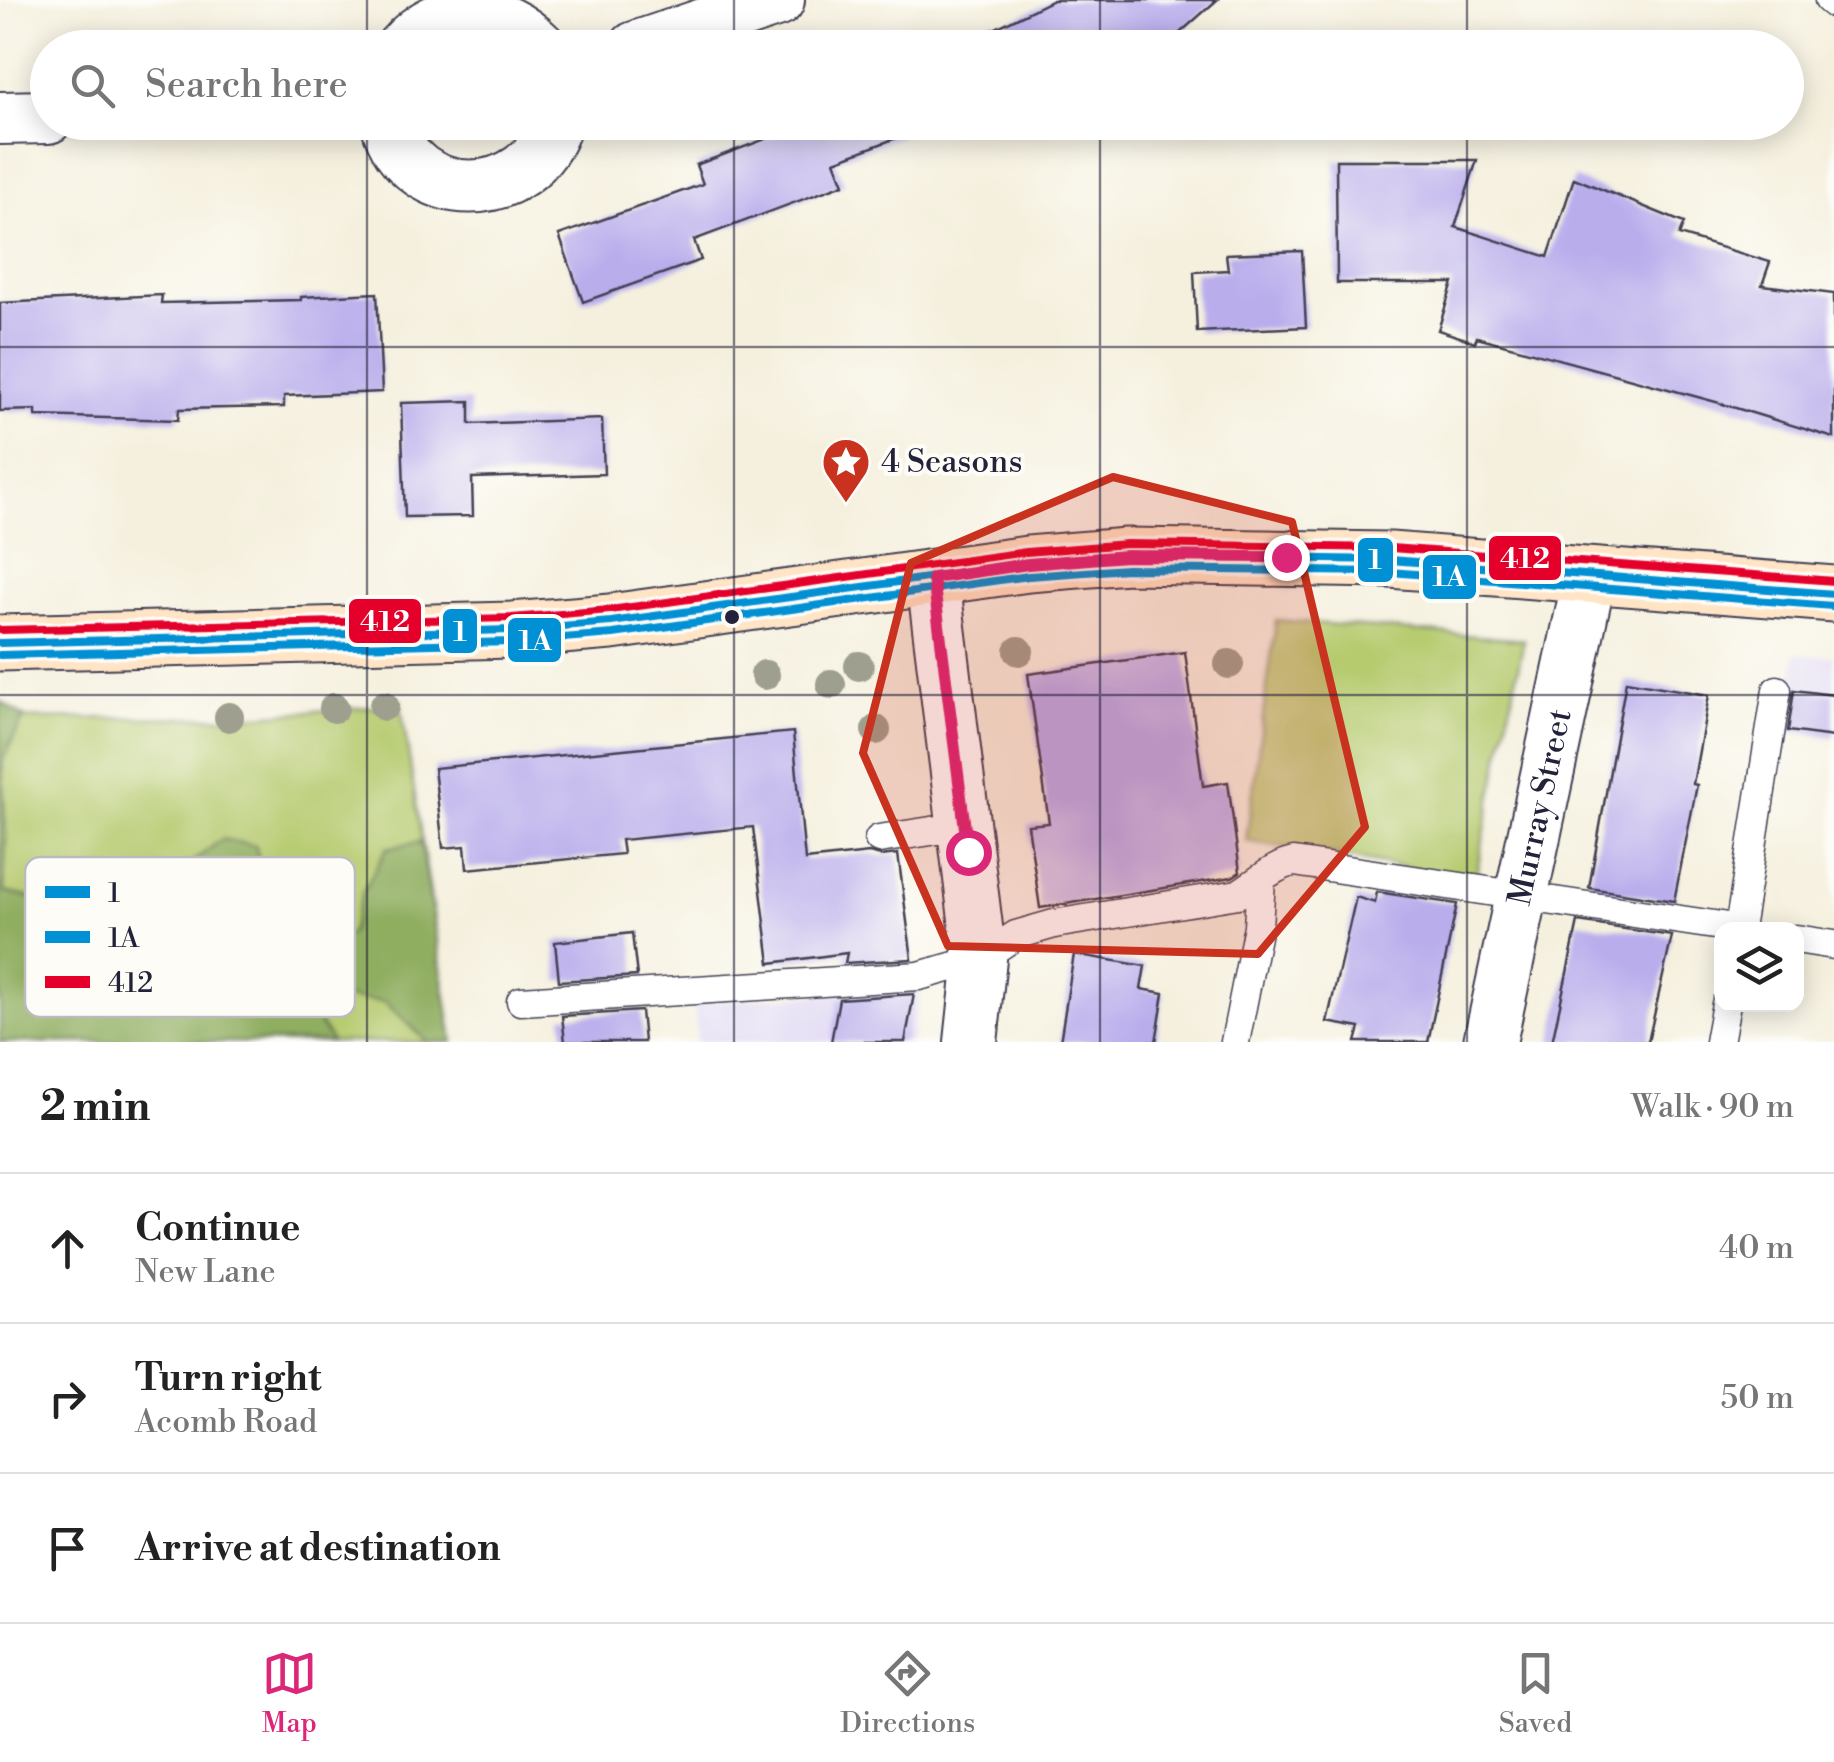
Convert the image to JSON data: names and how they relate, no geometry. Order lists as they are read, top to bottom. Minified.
{"streets":{"street":["Murray Street"]},"places":{"place":["4 Seasons"]},"lines":["transit line 412","transit line 1","transit line 1A"],"legend":["1","1A","412"],"page":{"search":"Search here","heading":["2 min","Walk · 90 m"],"list":[["Continue","New Lane","40 m"],["Turn right","Acomb Road","50 m"],"Arrive at destination"],"nav":["Map","Directions","Saved"]}}
